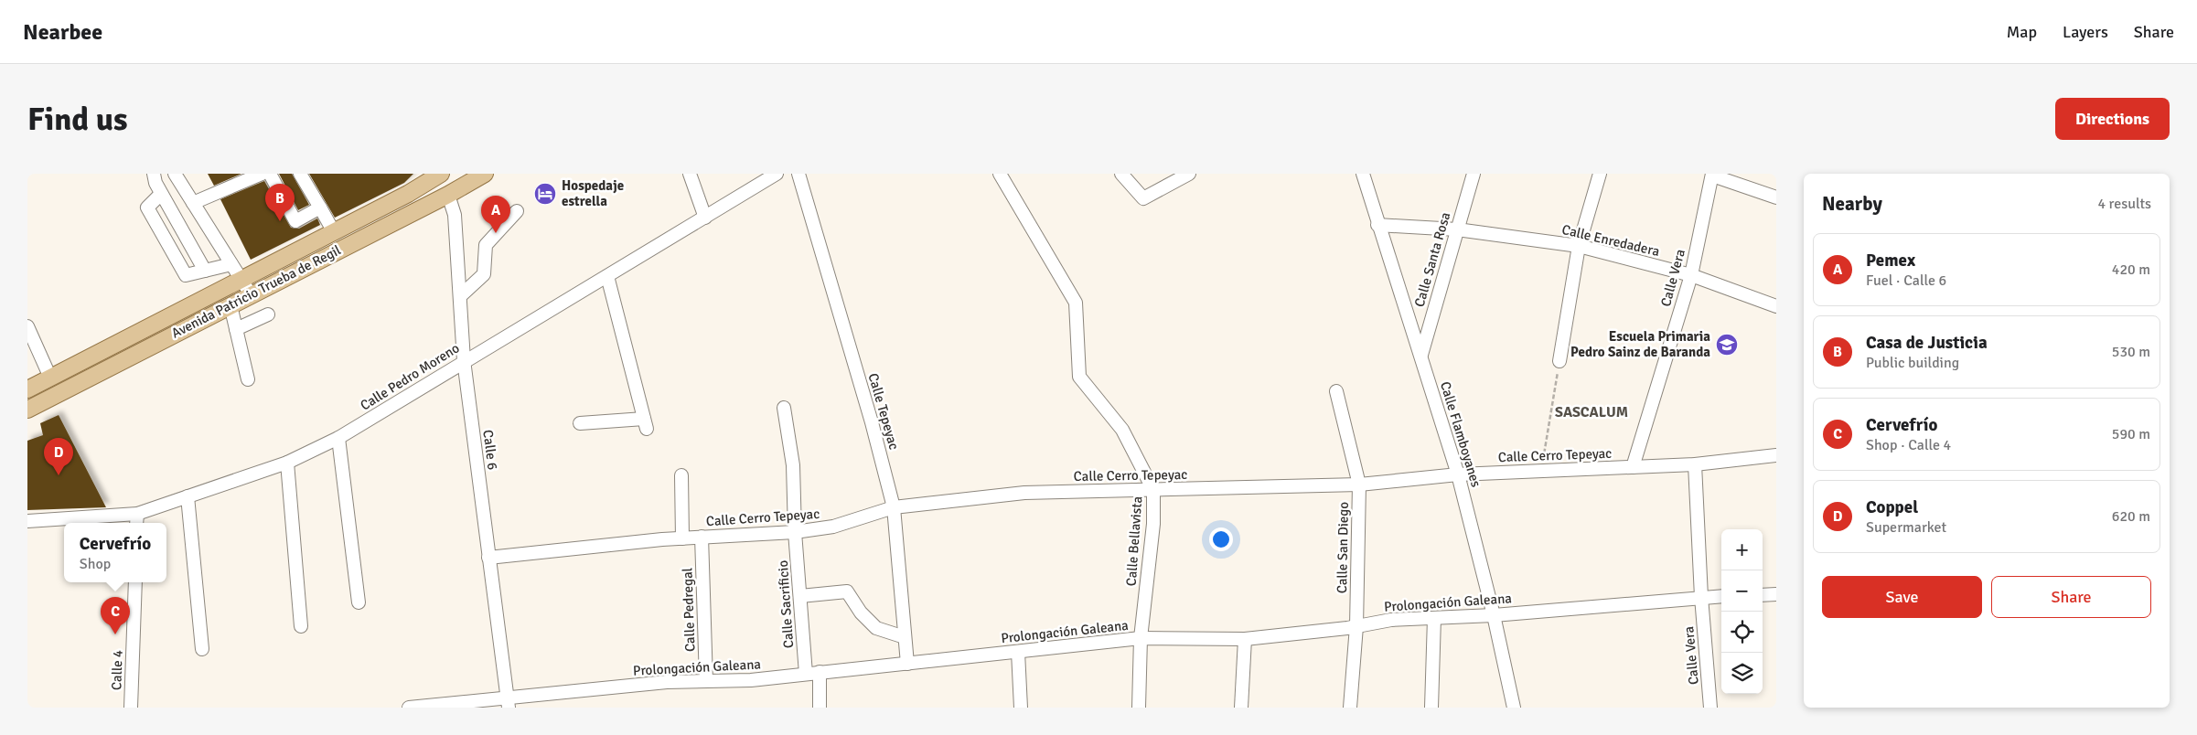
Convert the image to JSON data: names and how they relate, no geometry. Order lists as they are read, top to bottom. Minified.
{"streets":{"main road":["Avenida Patricio Trueba de Regil"],"street":["Calle Enredadera","Calle Santa Rosa","Calle Vera","Calle Pedro Moreno","Calle Tepeyac","Calle Flamboyanes","Calle 6","Calle Cerro Tepeyac","Calle Bellavista","Calle San Diego","Prolongación Galeana","Calle Sacrificio","Calle Pedregal","Calle 4"]},"crossings":[["Calle Enredadera","Calle Santa Rosa"],["Calle Enredadera","Calle Vera"],["Calle Enredadera","Calle Flamboyanes"],["Calle Santa Rosa","Calle Flamboyanes"],["Calle Vera","Calle Cerro Tepeyac"],["Calle Vera","Prolongación Galeana"],["Avenida Patricio Trueba de Regil","Calle 6"],["Calle Pedro Moreno","Calle 6"],["Calle Tepeyac","Calle Cerro Tepeyac"],["Calle Tepeyac","Prolongación Galeana"],["Calle Flamboyanes","Calle Cerro Tepeyac"],["Calle Flamboyanes","Prolongación Galeana"],["Calle 6","Calle Cerro Tepeyac"],["Calle 6","Prolongación Galeana"],["Calle Cerro Tepeyac","Calle Bellavista"],["Calle Cerro Tepeyac","Calle San Diego"],["Calle Cerro Tepeyac","Calle Sacrificio"],["Calle Cerro Tepeyac","Calle Pedregal"],["Calle Bellavista","Prolongación Galeana"],["Calle San Diego","Prolongación Galeana"],["Prolongación Galeana","Calle Sacrificio"],["Prolongación Galeana","Calle Pedregal"]],"districts":["SASCALUM"],"places":{"hotel":["Hospedaje estrella"],"school or university":["Escuela Primaria Pedro Sainz de Baranda"]},"page":{"header":"Nearbee","nav":["Map","Layers","Share"],"buttons":["Directions",["Save","Share"]],"title":"Find us","heading":["Nearby","4 results"],"pins":["B","A","D","C"],"list":[{"mark":"A","name":"Pemex","note":"Fuel · Calle 6","value":"420 m"},{"mark":"B","name":"Casa de Justicia","note":"Public building","value":"530 m"},{"mark":"C","name":"Cervefrío","note":"Shop · Calle 4","value":"590 m"},{"mark":"D","name":"Coppel","note":"Supermarket","value":"620 m"}],"popup":["Cervefrío","Shop"],"map_buttons":["+","−"]}}
